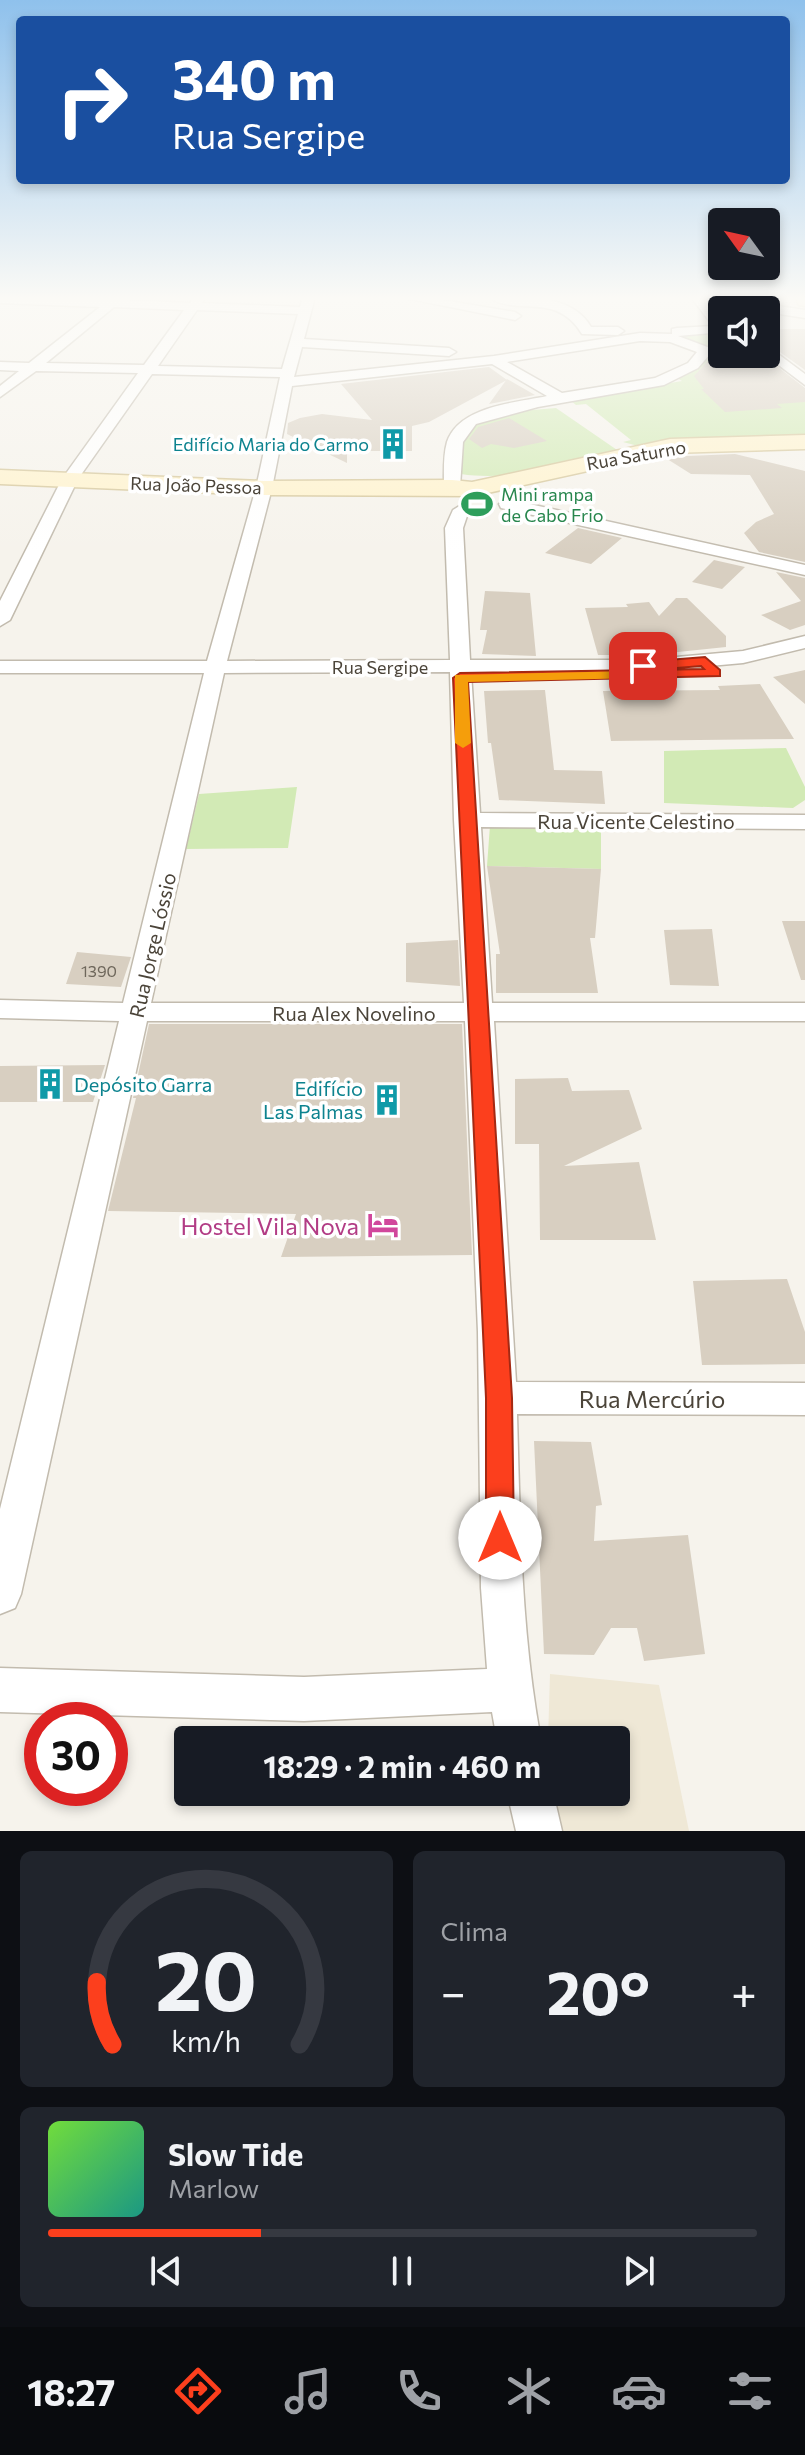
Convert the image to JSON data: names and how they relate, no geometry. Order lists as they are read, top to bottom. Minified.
{"streets":{"street":["Rua Saturno","Rua João Pessoa","Rua Sergipe","Rua Vicente Celestino","Rua Jorge Lóssio","Rua Alex Novelino","Rua Mercúrio"]},"crossings":[["Rua Saturno","Rua João Pessoa"],["Rua João Pessoa","Rua Jorge Lóssio"],["Rua Sergipe","Rua Jorge Lóssio"],["Rua Jorge Lóssio","Rua Alex Novelino"]],"places":{"building":["Edifício Maria do Carmo","Depósito Garra","Edifício Las Palmas"],"sports":["Mini rampa de Cabo Frio"],"hotel":["Hostel Vila Nova"]},"house_numbers":["1390"],"north":"top left","page":{"turn":["340 m","Rua Sergipe"],"limit":"30","trip":"18:29 · 2 min · 460 m","tile":"Clima","heat":["−","20°","+"],"song":["Slow Tide","Marlow"],"tabs":"18:27","gauge":["20","km/h"]}}
